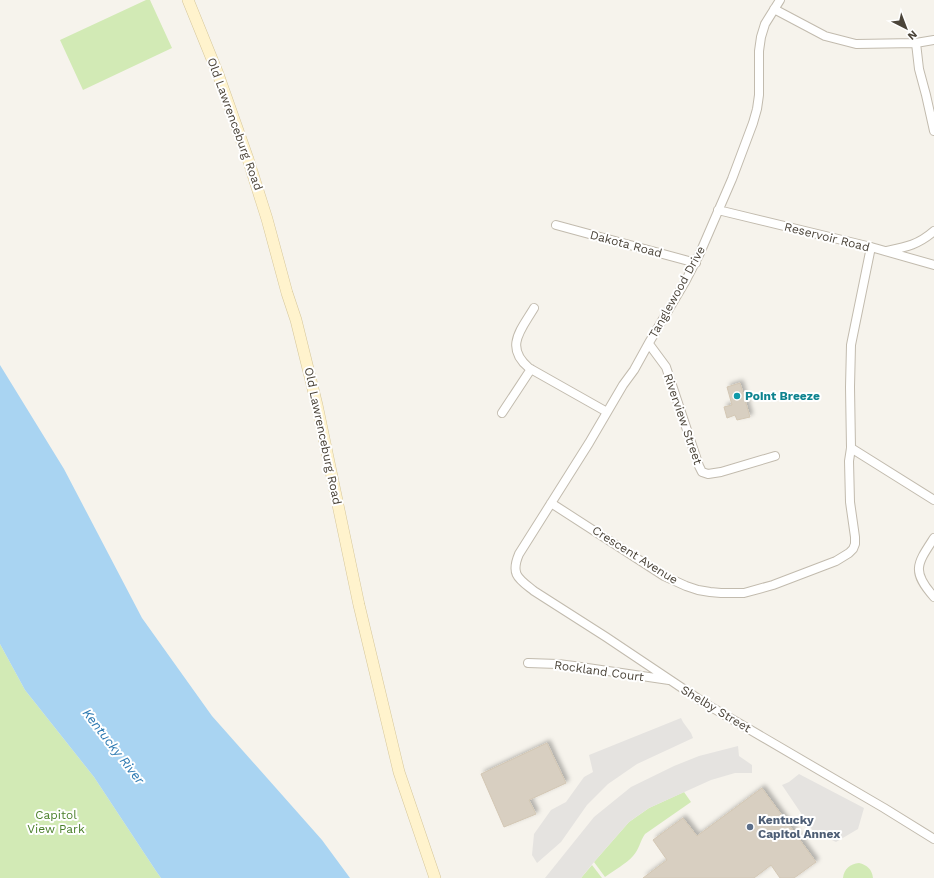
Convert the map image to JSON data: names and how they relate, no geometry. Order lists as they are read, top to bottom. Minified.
{"streets":{"main road":["Old Lawrenceburg Road"],"street":["Reservoir Road","Dakota Road","Tanglewood Drive","Riverview Street","Crescent Avenue","Rockland Court","Shelby Street"]},"crossings":[["Reservoir Road","Tanglewood Drive"],["Dakota Road","Tanglewood Drive"],["Tanglewood Drive","Riverview Street"],["Tanglewood Drive","Crescent Avenue"],["Tanglewood Drive","Shelby Street"],["Rockland Court","Shelby Street"]],"water":["Kentucky River"],"parks":["Capitol View Park"],"places":["Point Breeze","Kentucky Capitol Annex"],"north":"bottom right"}
